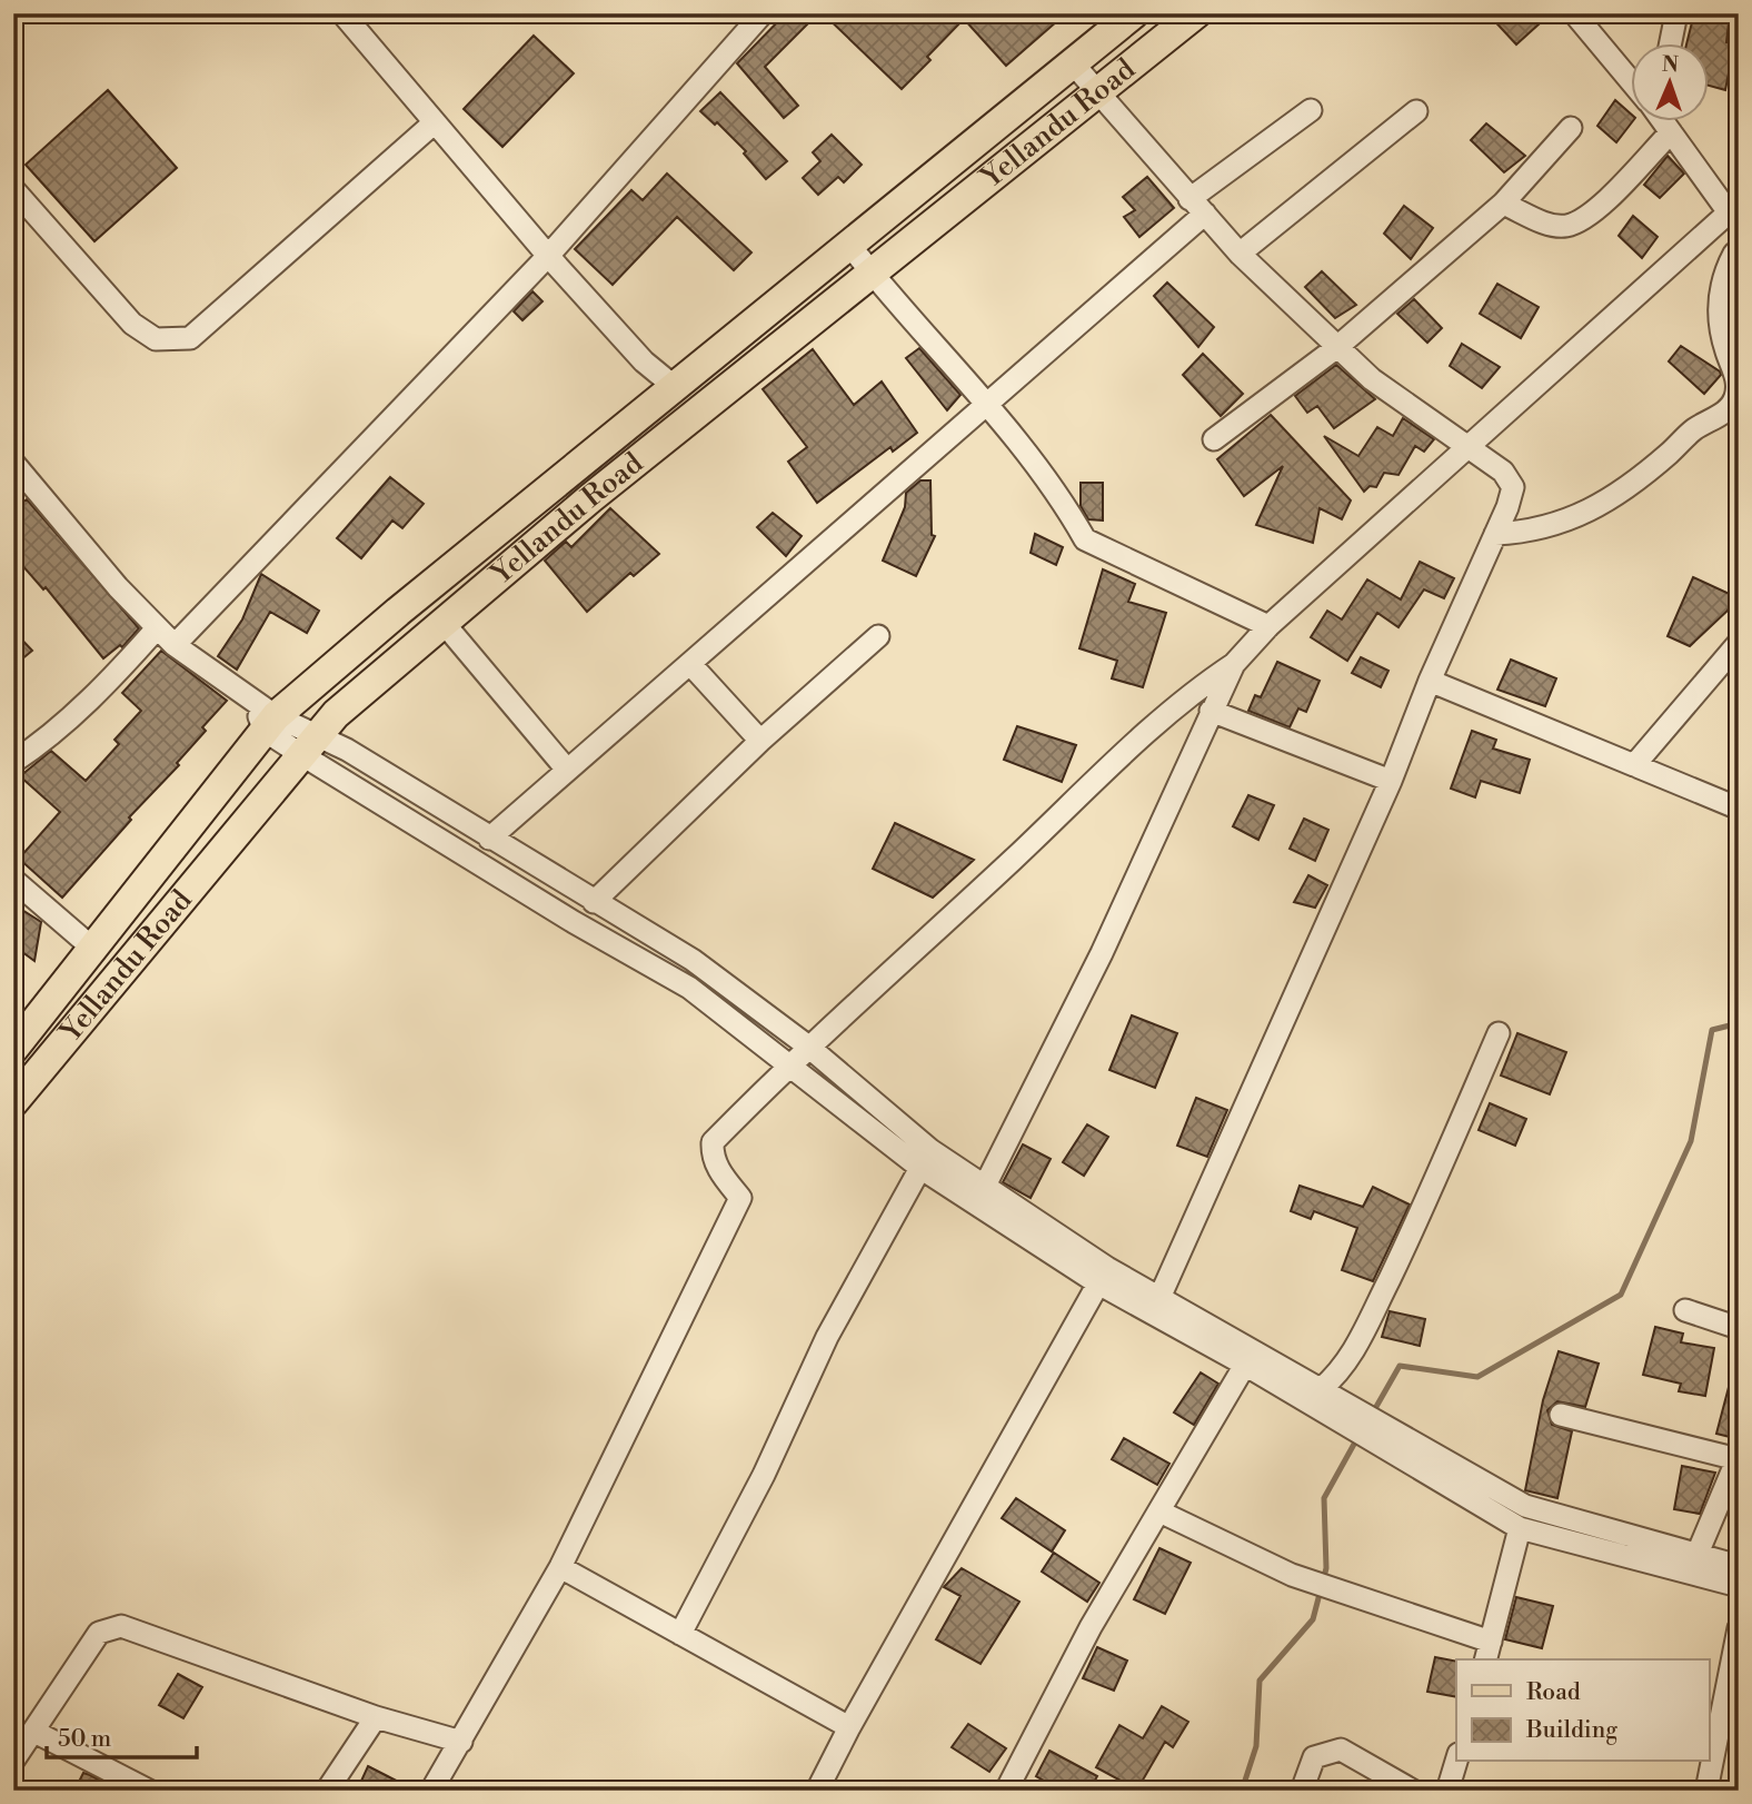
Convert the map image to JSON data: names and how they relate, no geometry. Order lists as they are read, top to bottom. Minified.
{"streets":{"main road":["Yellandu Road"]},"legend":["Road","Building"],"scale_bar":"50 m","north":"top"}
